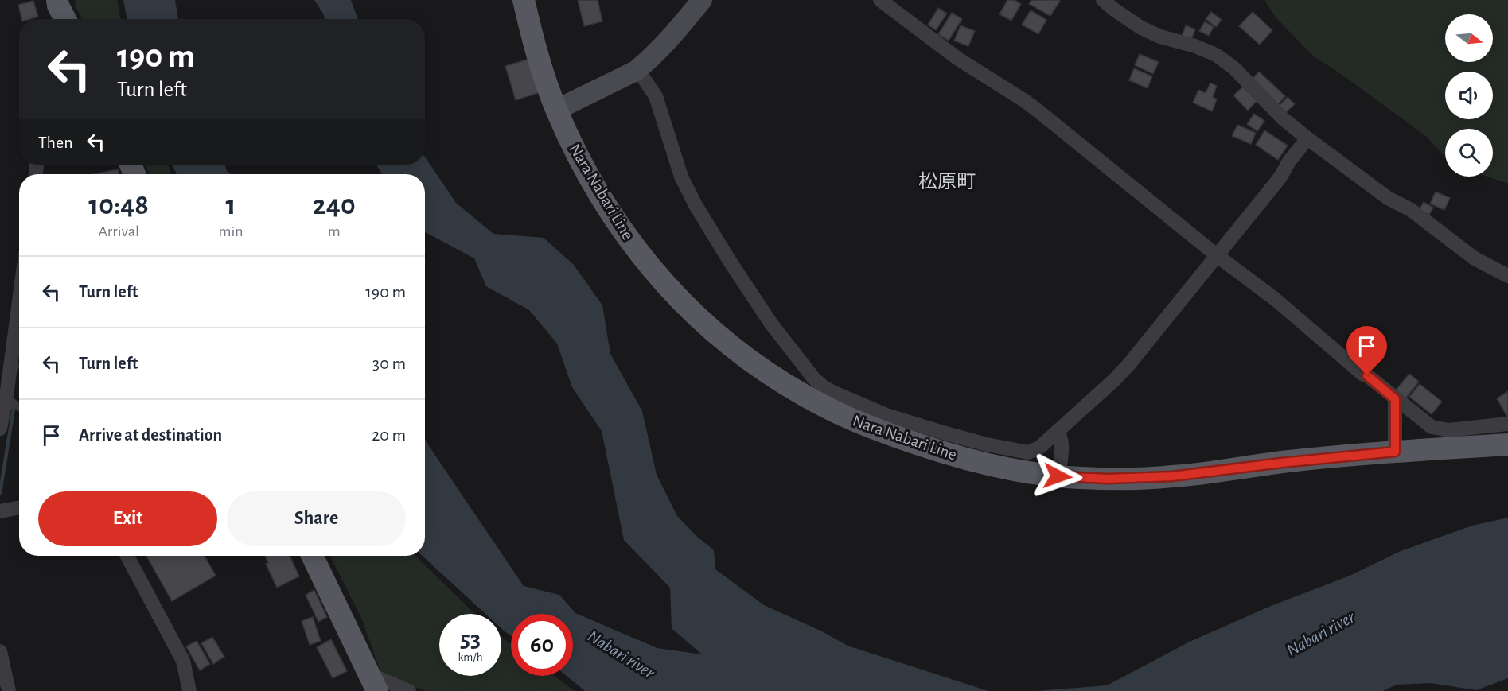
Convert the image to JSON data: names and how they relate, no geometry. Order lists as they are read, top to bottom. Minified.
{"streets":{"main road":["Nara Nabari Line"]},"districts":["松原町"],"water":["Nabari river"],"north":"right","page":{"turn":["190 m","Turn left"],"then":"Then","eta":["10:48","Arrival","1","min","240","m"],"list":[{"name":"Turn left","value":"190 m"},{"name":"Turn left","value":"30 m"},{"name":"Arrive at destination","value":"20 m"}],"buttons":["Exit","Share"],"speed":"53 km/h","limit":"60"}}
